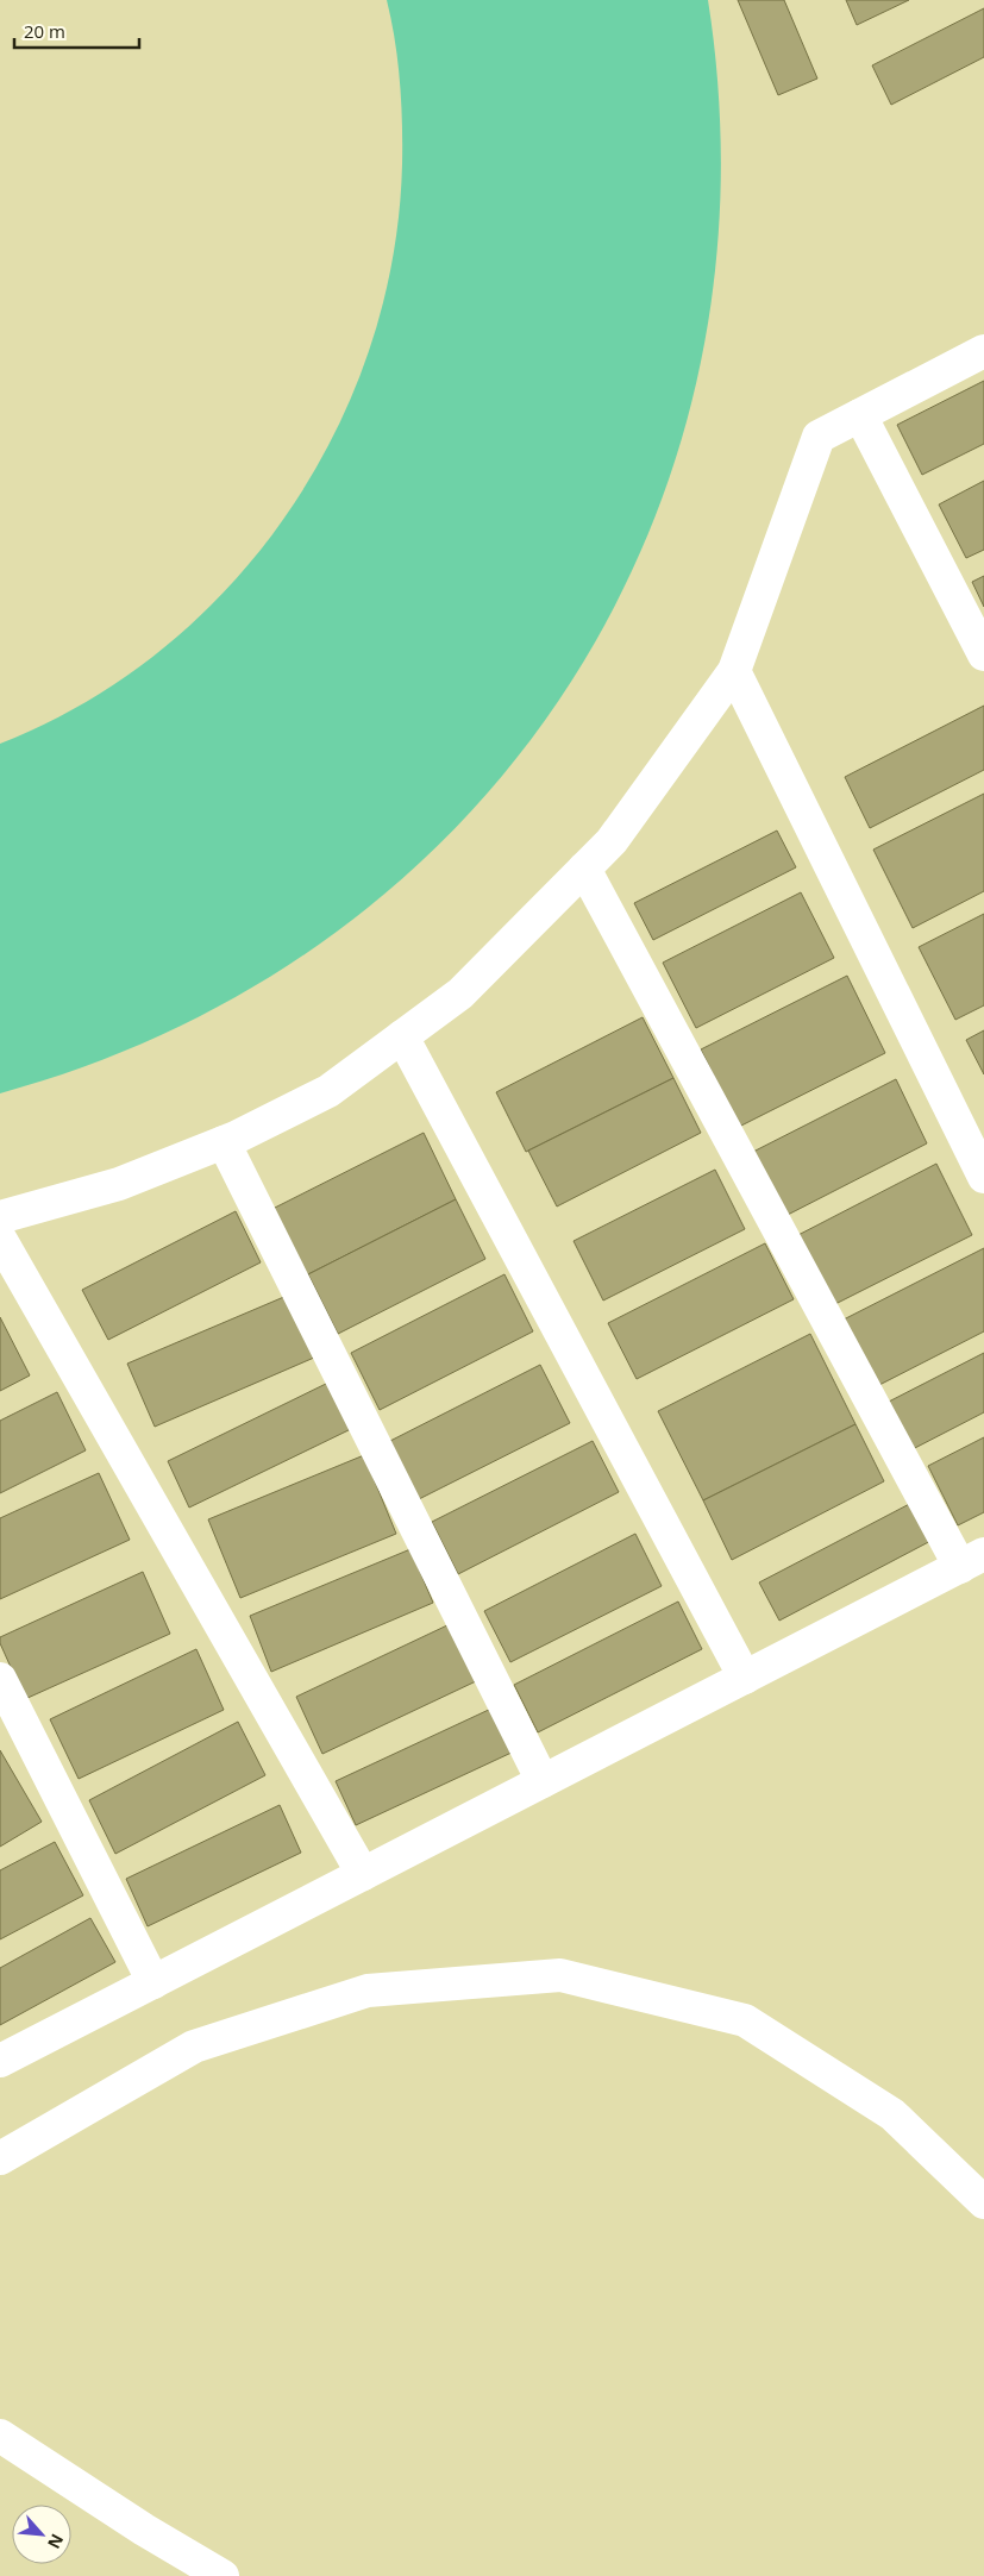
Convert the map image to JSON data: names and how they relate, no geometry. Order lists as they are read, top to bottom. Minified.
{"scale_bar":"20 m","north":"bottom right"}
